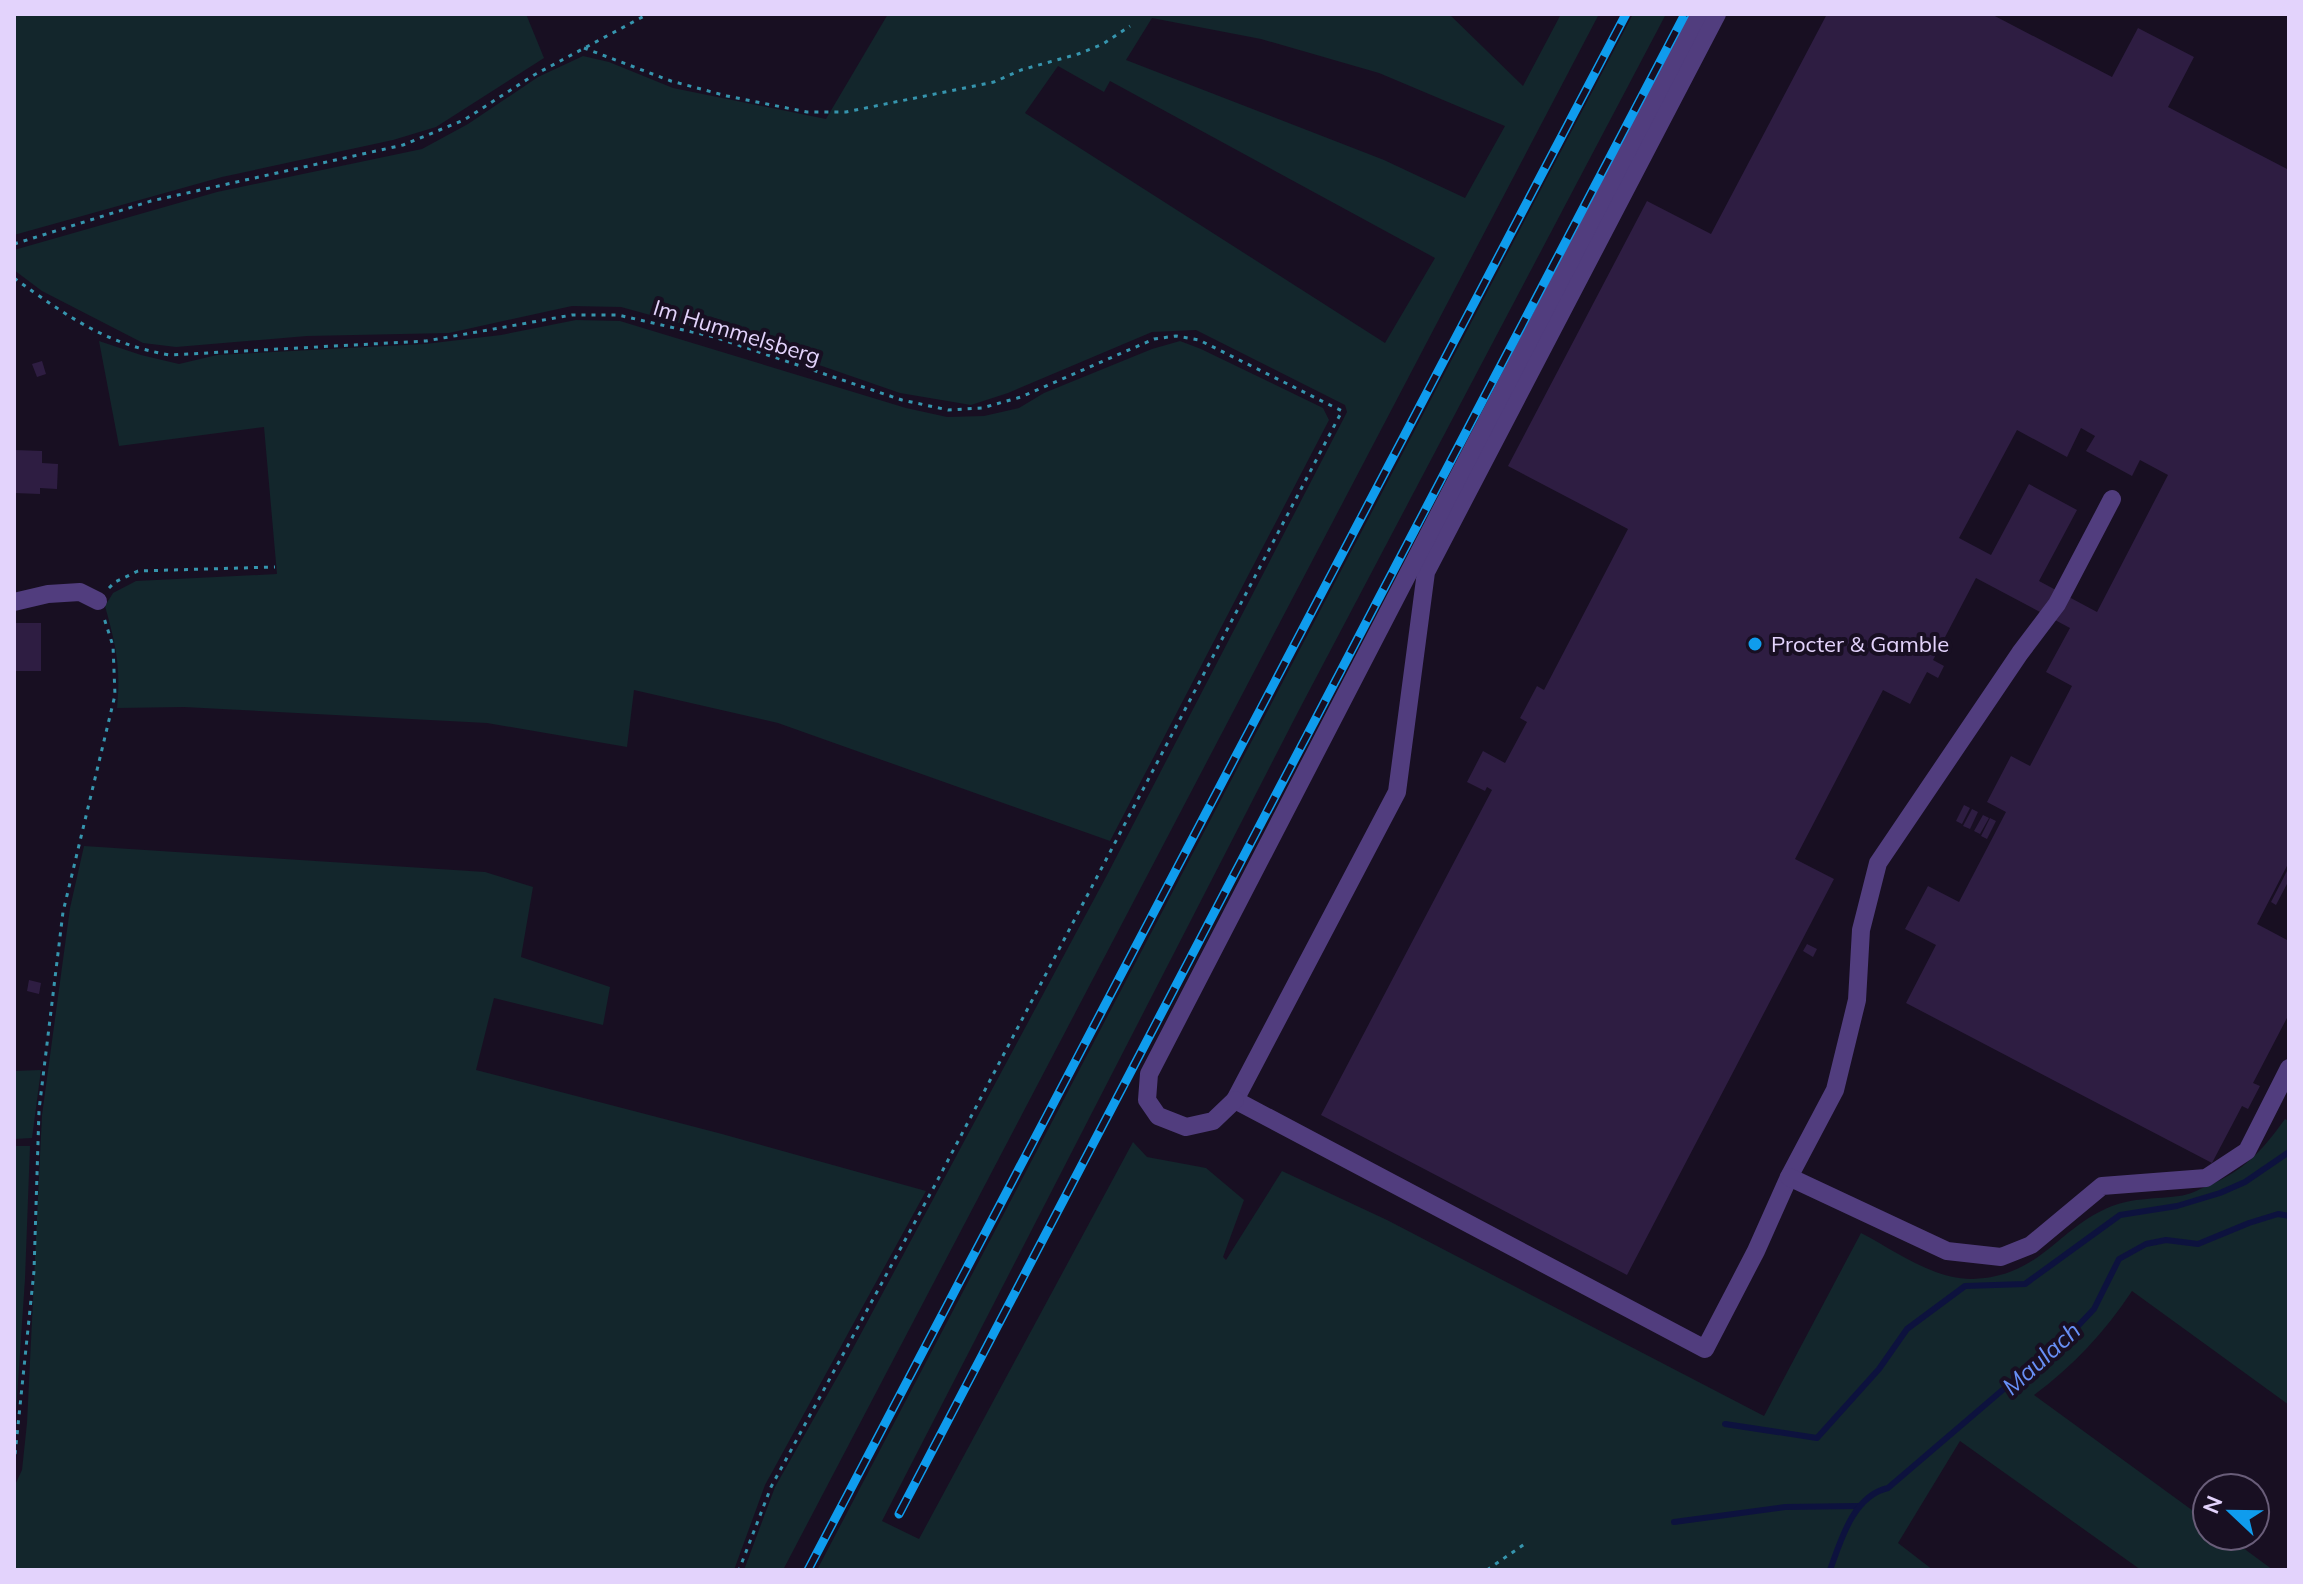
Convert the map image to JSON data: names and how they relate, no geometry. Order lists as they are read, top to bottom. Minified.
{"streets":{"path":["Im Hummelsberg"]},"water":["Maulach"],"places":["Procter & Gamble"],"north":"left"}
